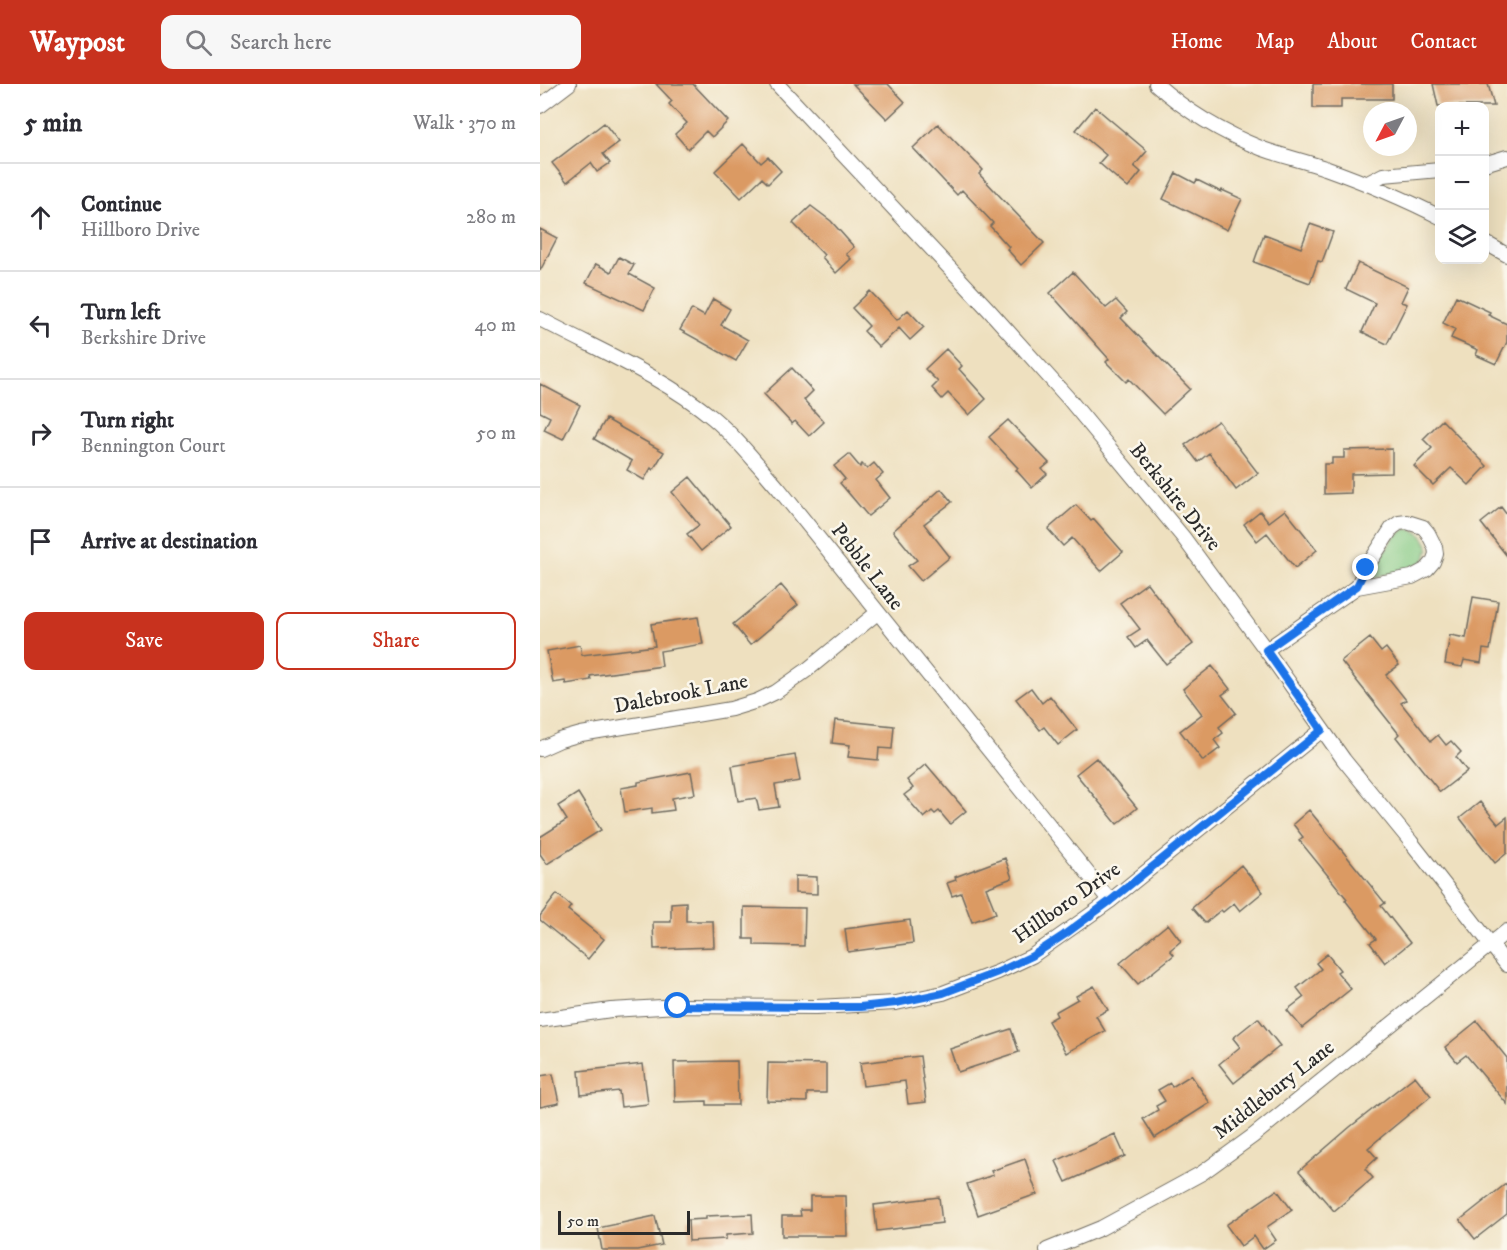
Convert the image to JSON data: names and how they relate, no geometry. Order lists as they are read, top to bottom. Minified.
{"streets":{"street":["Berkshire Drive","Pebble Lane","Dalebrook Lane","Hillboro Drive","Middlebury Lane"]},"crossings":[["Berkshire Drive","Hillboro Drive"],["Berkshire Drive","Middlebury Lane"],["Pebble Lane","Dalebrook Lane"],["Pebble Lane","Hillboro Drive"]],"scale_bar":"50 m","north":"bottom left","page":{"header":"Waypost","search":"Search here","nav":["Home","Map","About","Contact"],"heading":["5 min","Walk · 370 m"],"map_buttons":["+","−"],"list":[["Continue","Hillboro Drive","280 m"],["Turn left","Berkshire Drive","40 m"],["Turn right","Bennington Court","50 m"],"Arrive at destination"],"buttons":["Save","Share"],"scale":"50 m"}}
